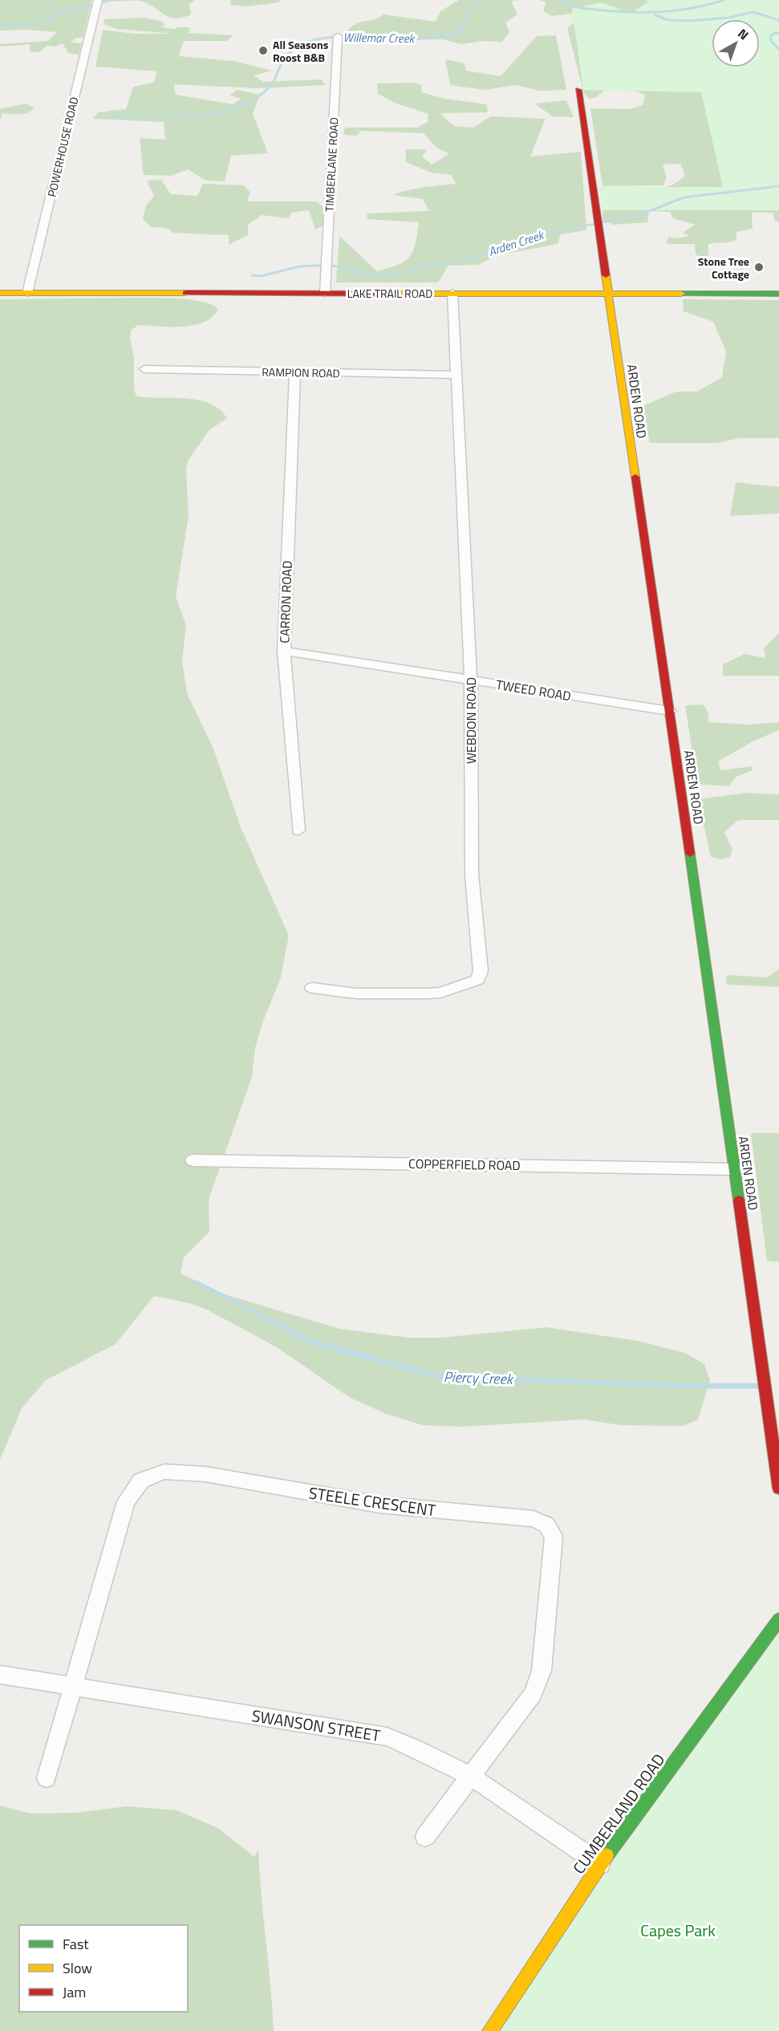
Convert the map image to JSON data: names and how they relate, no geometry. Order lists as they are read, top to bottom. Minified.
{"streets":{"street":["POWERHOUSE ROAD","TIMBERLANE ROAD","LAKE TRAIL ROAD","RAMPION ROAD","ARDEN ROAD","CARRON ROAD","TWEED ROAD","WEBDON ROAD","COPPERFIELD ROAD","STEELE CRESCENT","SWANSON STREET","CUMBERLAND ROAD"]},"crossings":[["POWERHOUSE ROAD","LAKE TRAIL ROAD"],["TIMBERLANE ROAD","LAKE TRAIL ROAD"],["LAKE TRAIL ROAD","ARDEN ROAD"],["LAKE TRAIL ROAD","WEBDON ROAD"],["RAMPION ROAD","CARRON ROAD"],["RAMPION ROAD","WEBDON ROAD"],["ARDEN ROAD","TWEED ROAD"],["ARDEN ROAD","COPPERFIELD ROAD"],["CARRON ROAD","TWEED ROAD"],["TWEED ROAD","WEBDON ROAD"],["STEELE CRESCENT","SWANSON STREET"],["SWANSON STREET","CUMBERLAND ROAD"]],"water":["Willemar Creek","Arden Creek","Piercy Creek"],"parks":["Capes Park"],"places":["All Seasons Roost B&B","Stone Tree Cottage"],"legend":["Fast","Slow","Jam"],"north":"top right"}
